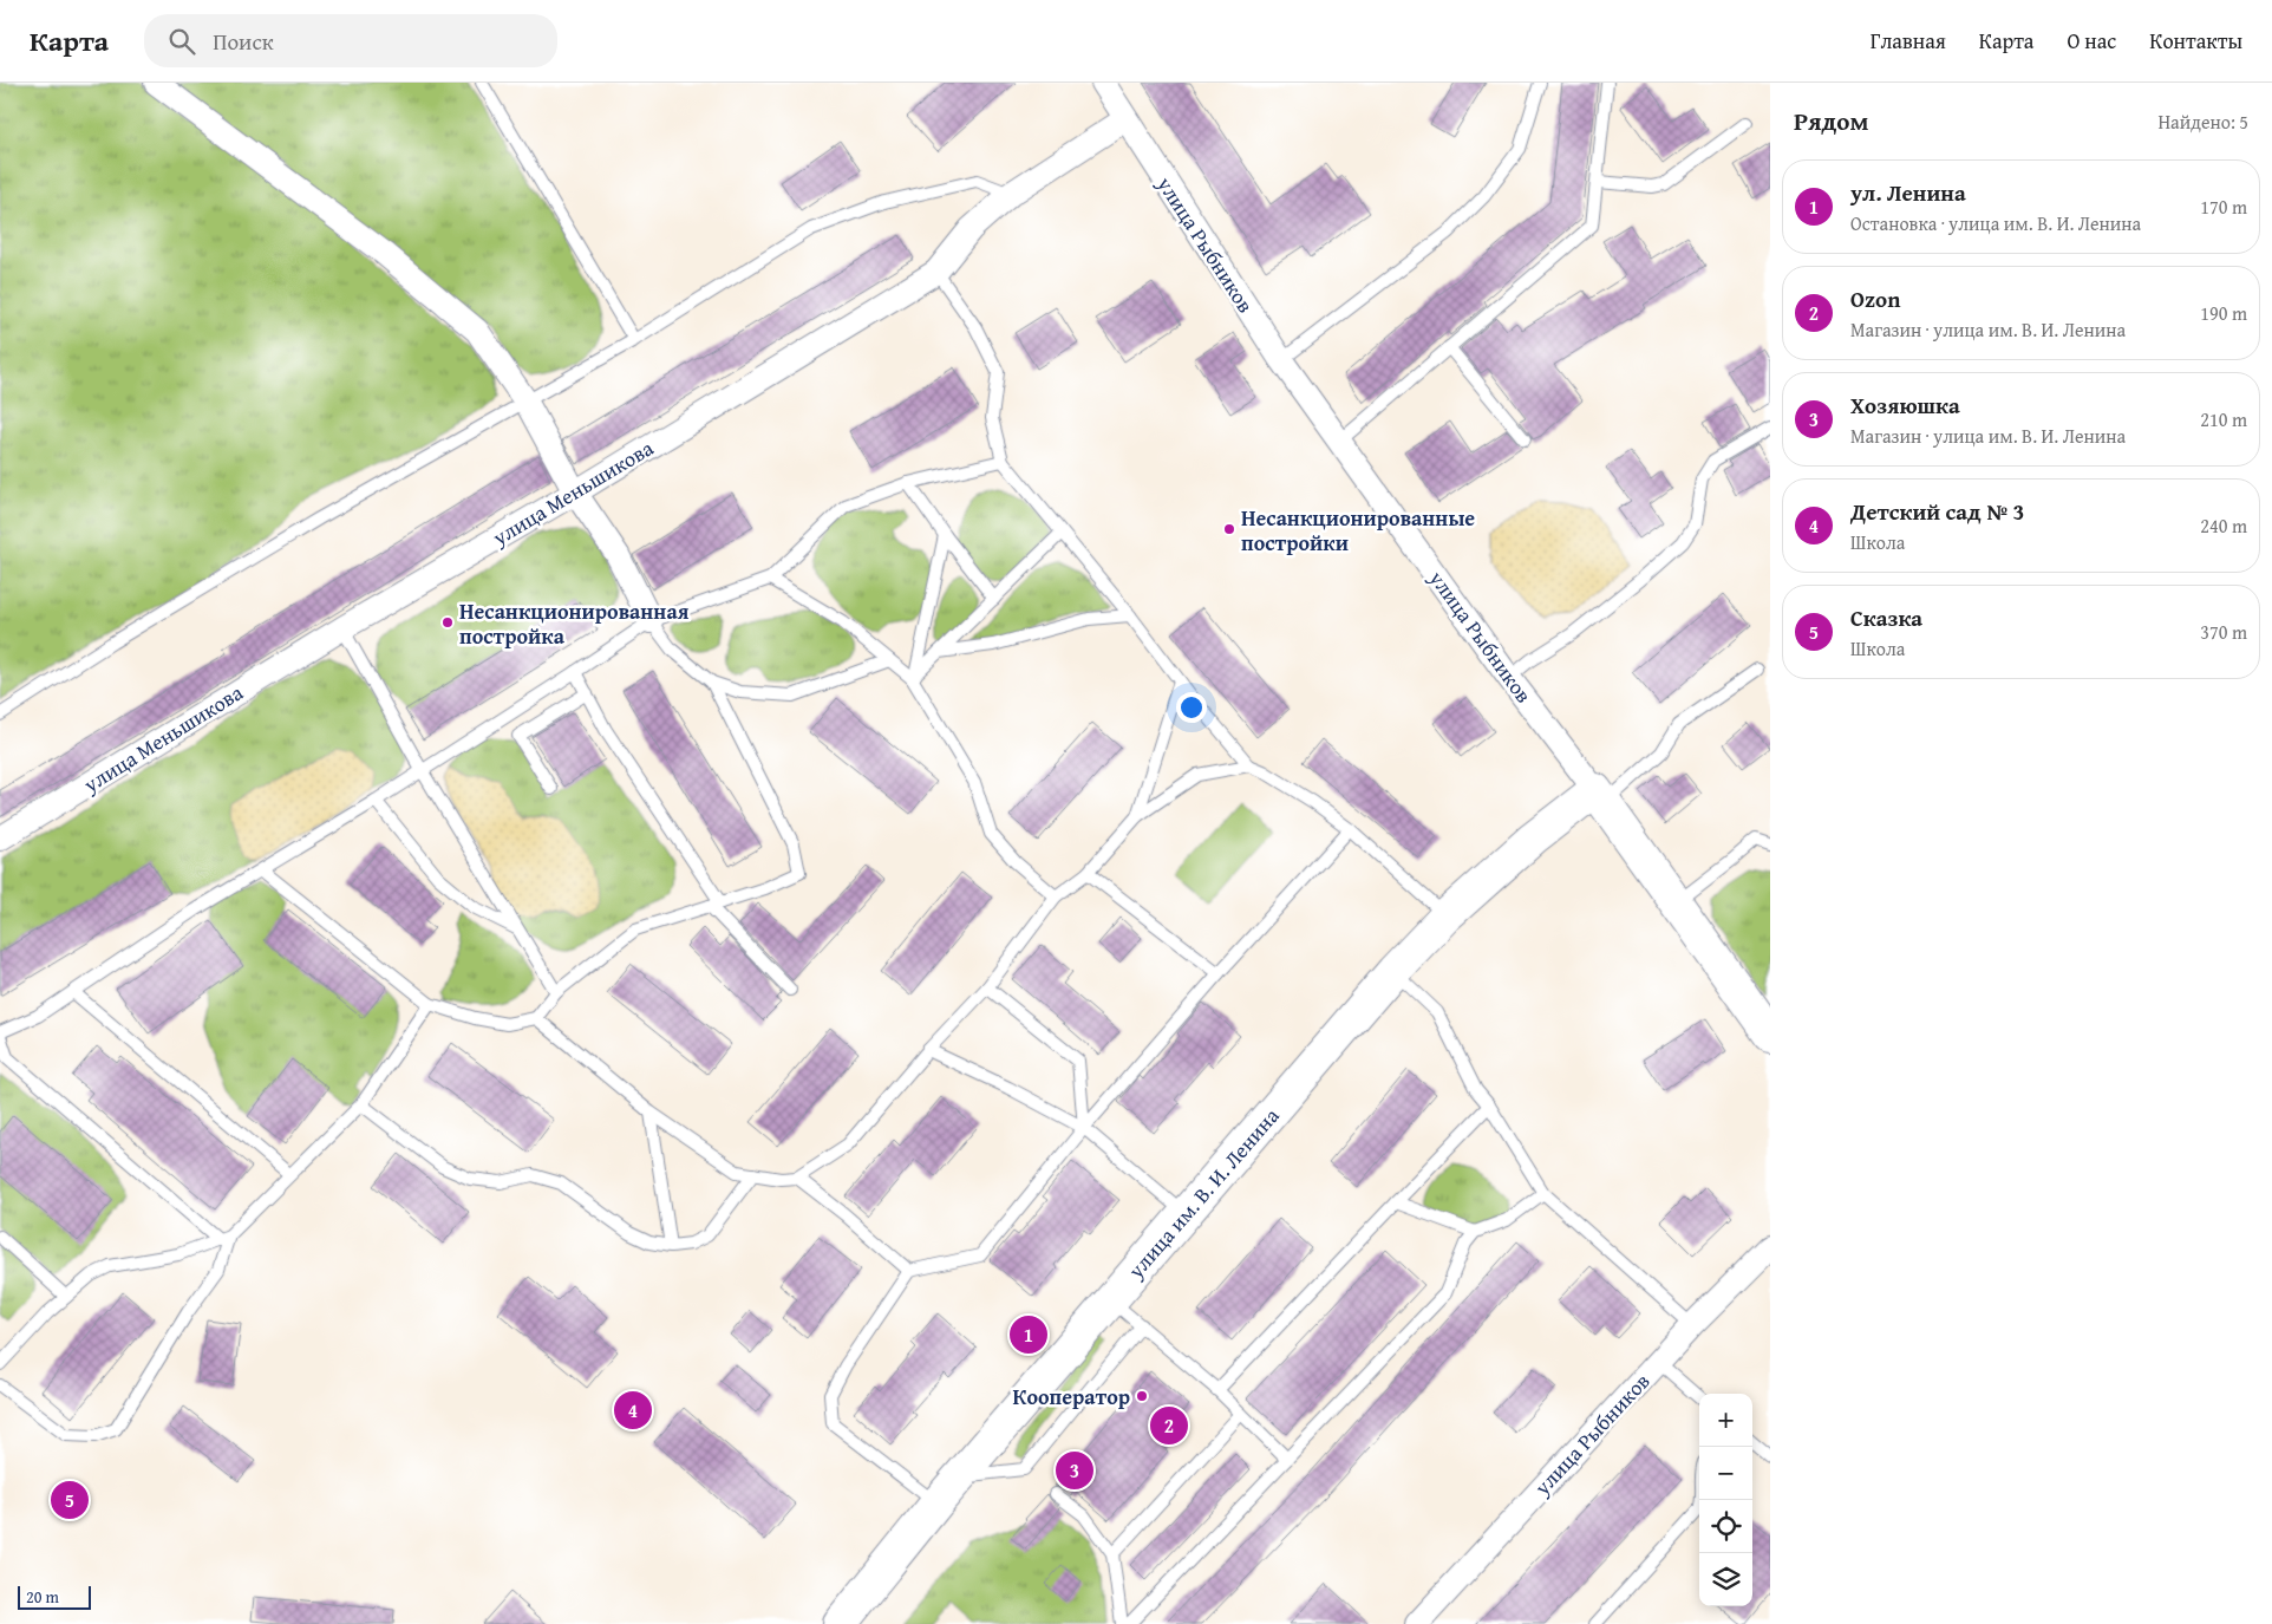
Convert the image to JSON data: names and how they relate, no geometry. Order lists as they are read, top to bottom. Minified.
{"streets":{"main road":["улица Рыбников","улица им. В. И. Ленина"],"street":["улица Меньшикова"]},"crossings":[["улица Рыбников","улица Меньшикова"],["улица Рыбников","улица им. В. И. Ленина"]],"places":["Несанкционированные постройки","Несанкционированная постройка","Кооператор"],"scale_bar":"20 m","page":{"header":"Карта","search":"Поиск","nav":["Главная","Карта","О нас","Контакты"],"heading":["Рядом","Найдено: 5"],"list":[{"mark":"1","name":"ул. Ленина","note":"Остановка · улица им. В. И. Ленина","value":"170 m"},{"mark":"2","name":"Ozon","note":"Магазин · улица им. В. И. Ленина","value":"190 m"},{"mark":"3","name":"Хозяюшка","note":"Магазин · улица им. В. И. Ленина","value":"210 m"},{"mark":"4","name":"Детский сад № 3","note":"Школа","value":"240 m"},{"mark":"5","name":"Сказка","note":"Школа","value":"370 m"}],"pins":["1","4","2","3","5"],"map_buttons":["+","−"],"scale":"20 m"}}
